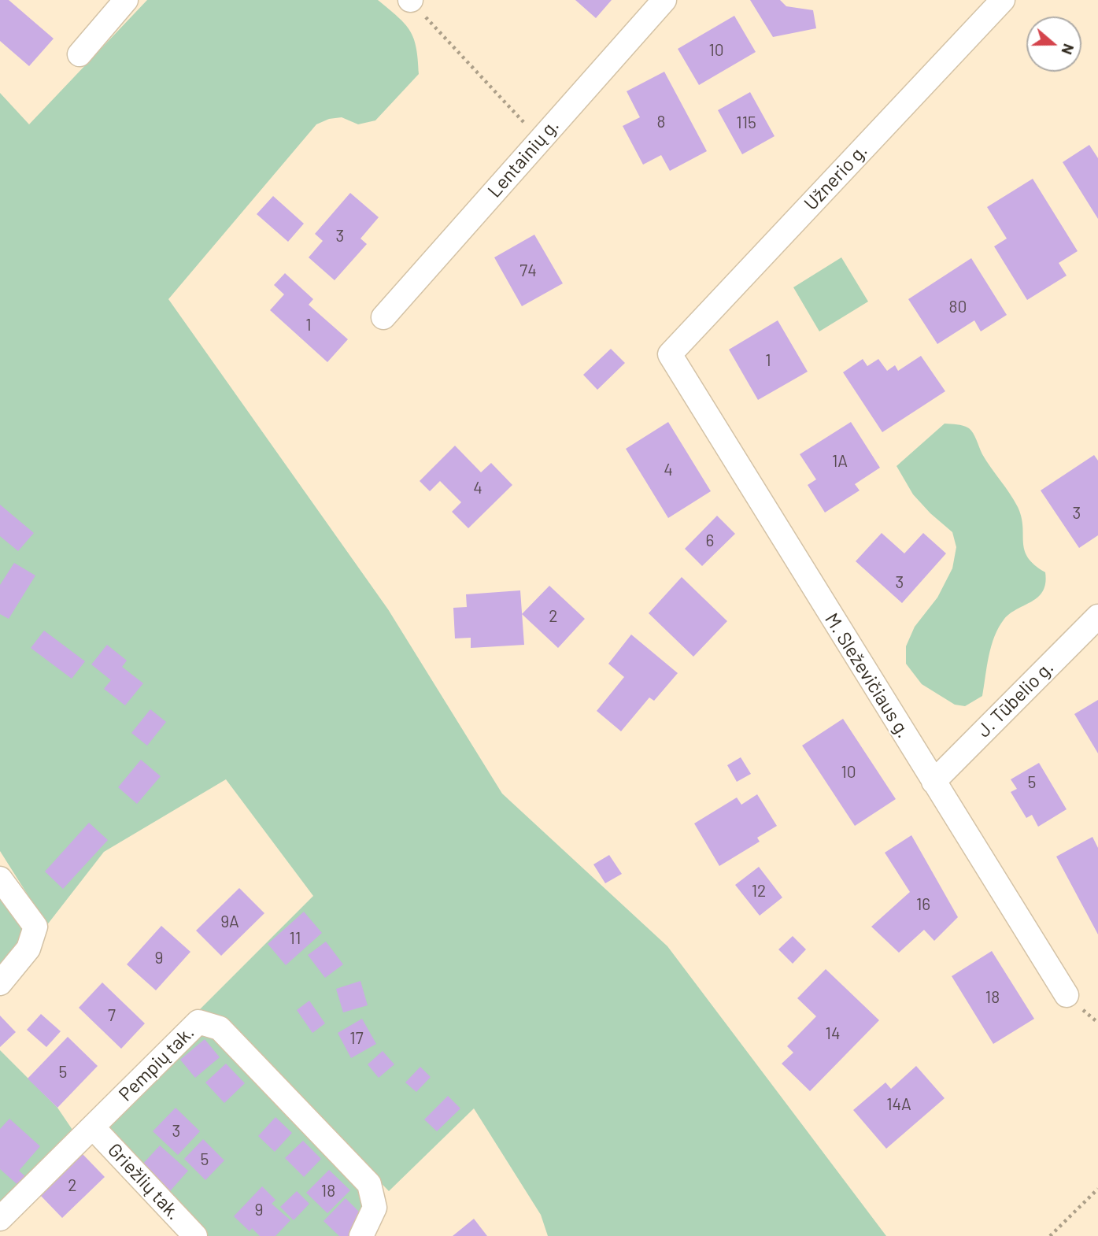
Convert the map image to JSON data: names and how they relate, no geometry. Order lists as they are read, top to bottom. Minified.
{"streets":{"street":["Lentainių g.","Užnerio g.","M. Sleževičiaus g.","J. Tūbelio g.","Pempių tak.","Griežlių tak."]},"crossings":[["Užnerio g.","M. Sleževičiaus g."],["M. Sleževičiaus g.","J. Tūbelio g."],["Pempių tak.","Griežlių tak."]],"house_numbers":["10","8","115","3","74","80","1","1","1A","4","4","3","6","3","2","10","5","12","16","9A","11","9","18","7","14","17","5","14A","3","5","2","18","9"],"north":"right"}
